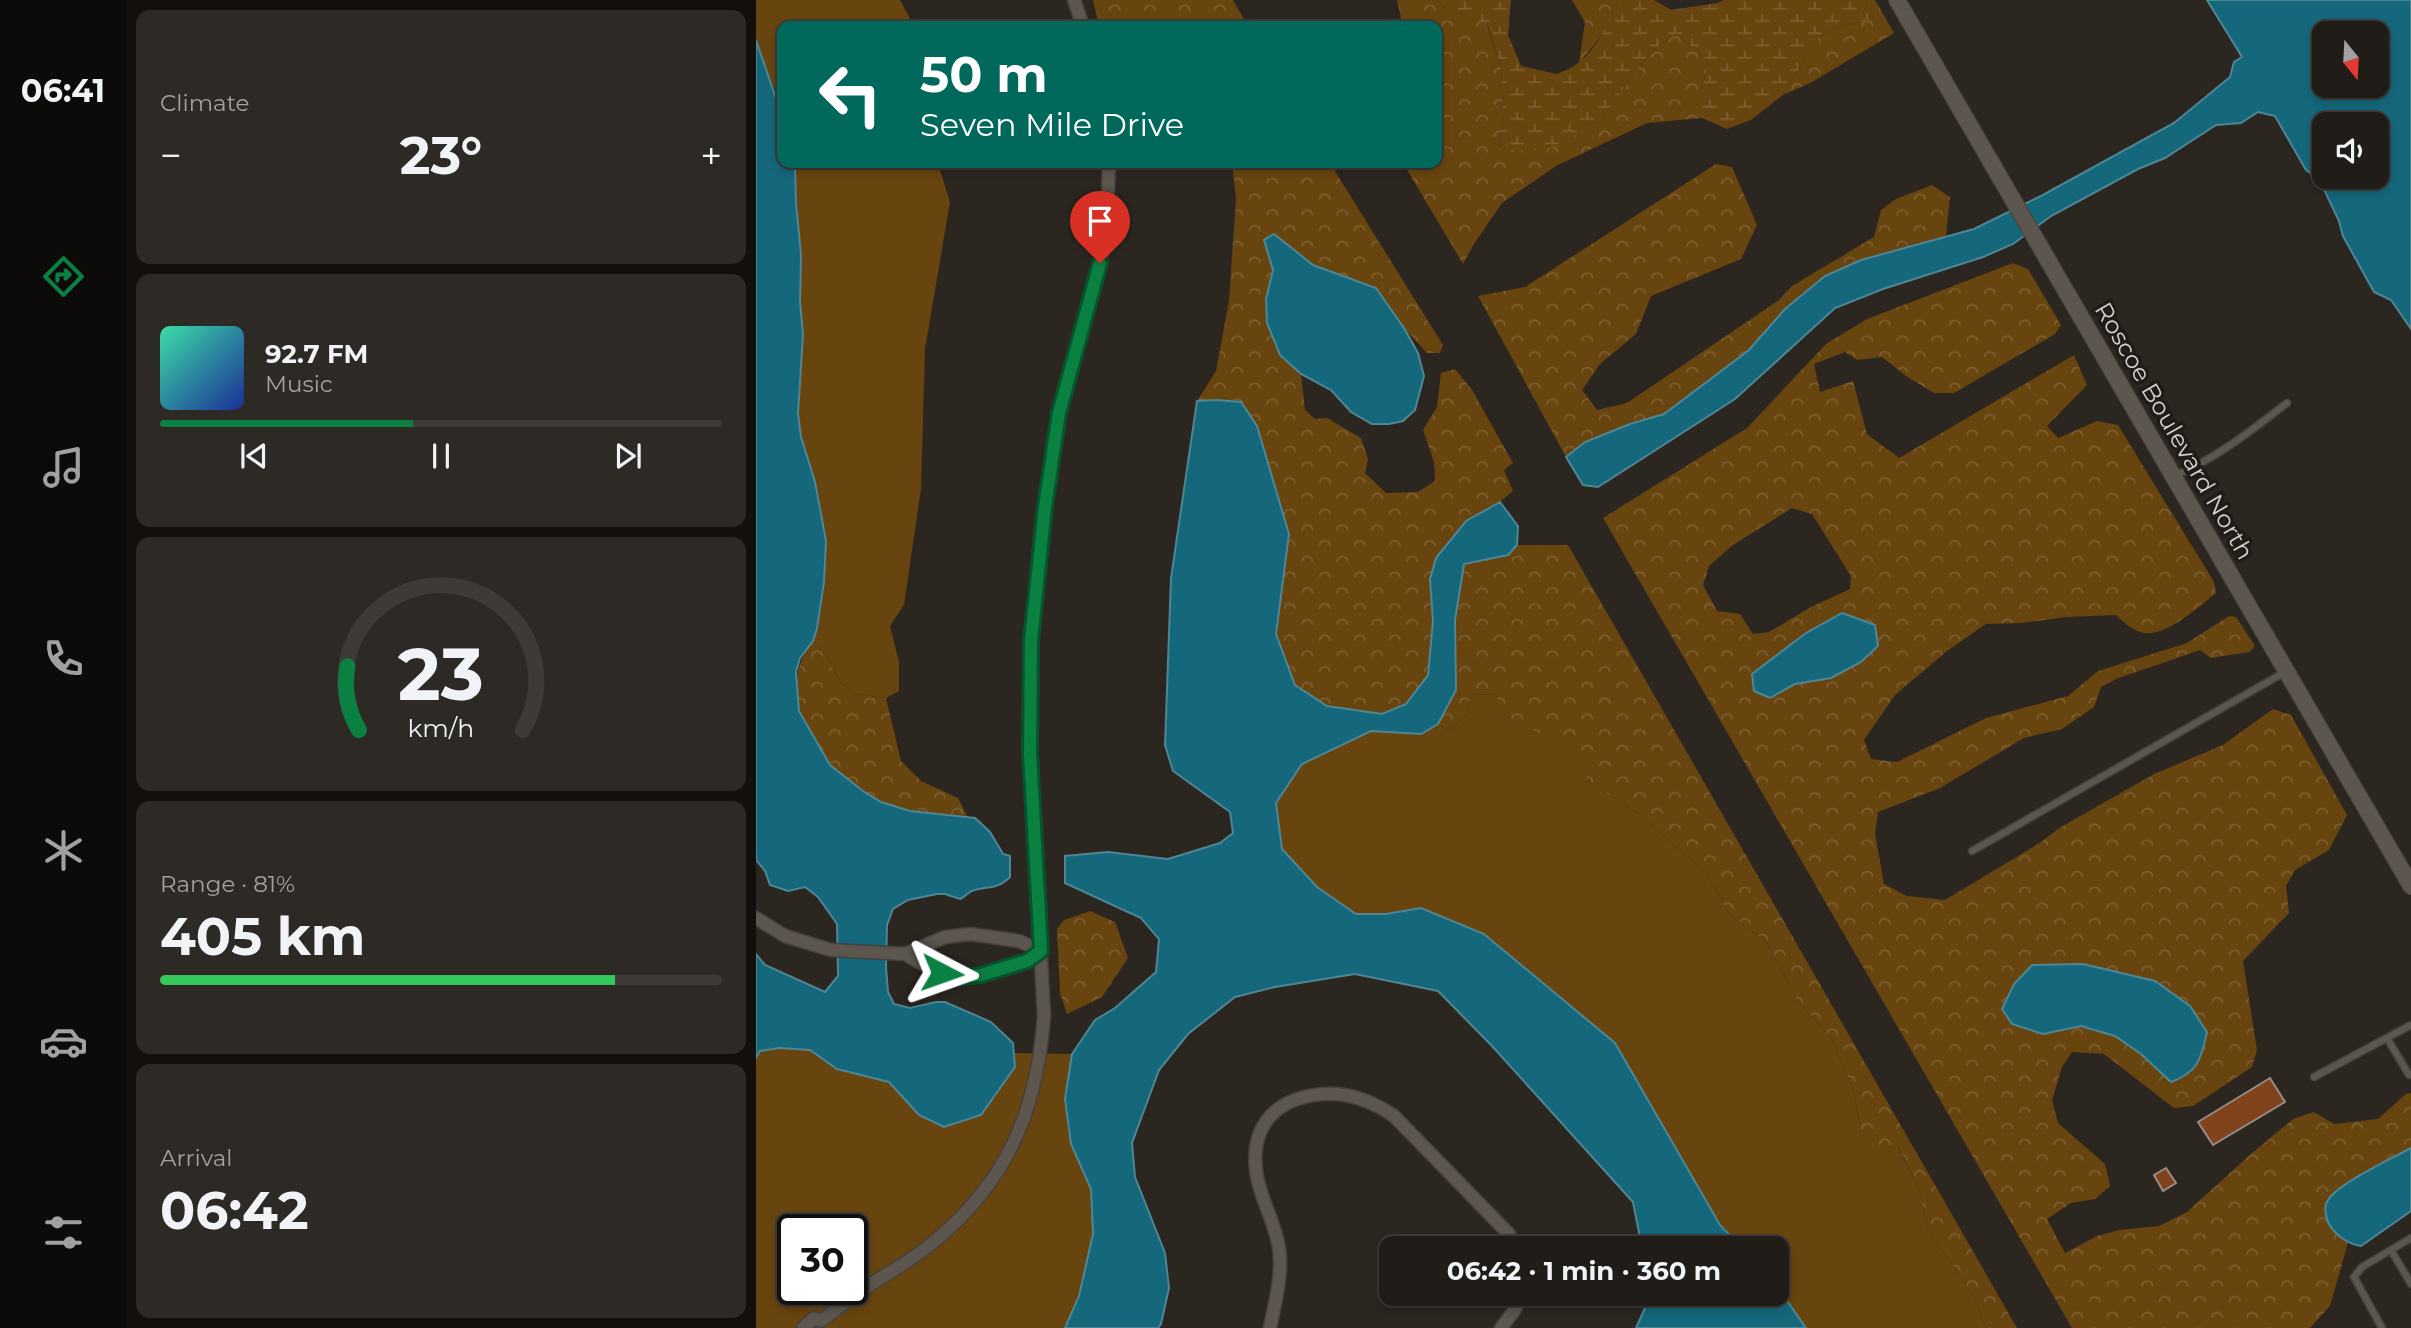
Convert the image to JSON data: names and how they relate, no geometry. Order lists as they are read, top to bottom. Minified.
{"streets":{"street":["Roscoe Boulevard North"]},"north":"bottom","page":{"tabs":"06:41","tile":["Climate",["Range · 81%","405 km"],["Arrival","06:42"]],"turn":["50 m","Seven Mile Drive"],"heat":["−","23°","+"],"song":["92.7 FM","Music"],"limit":"30","trip":"06:42 · 1 min · 360 m","gauge":["23","km/h"]}}
